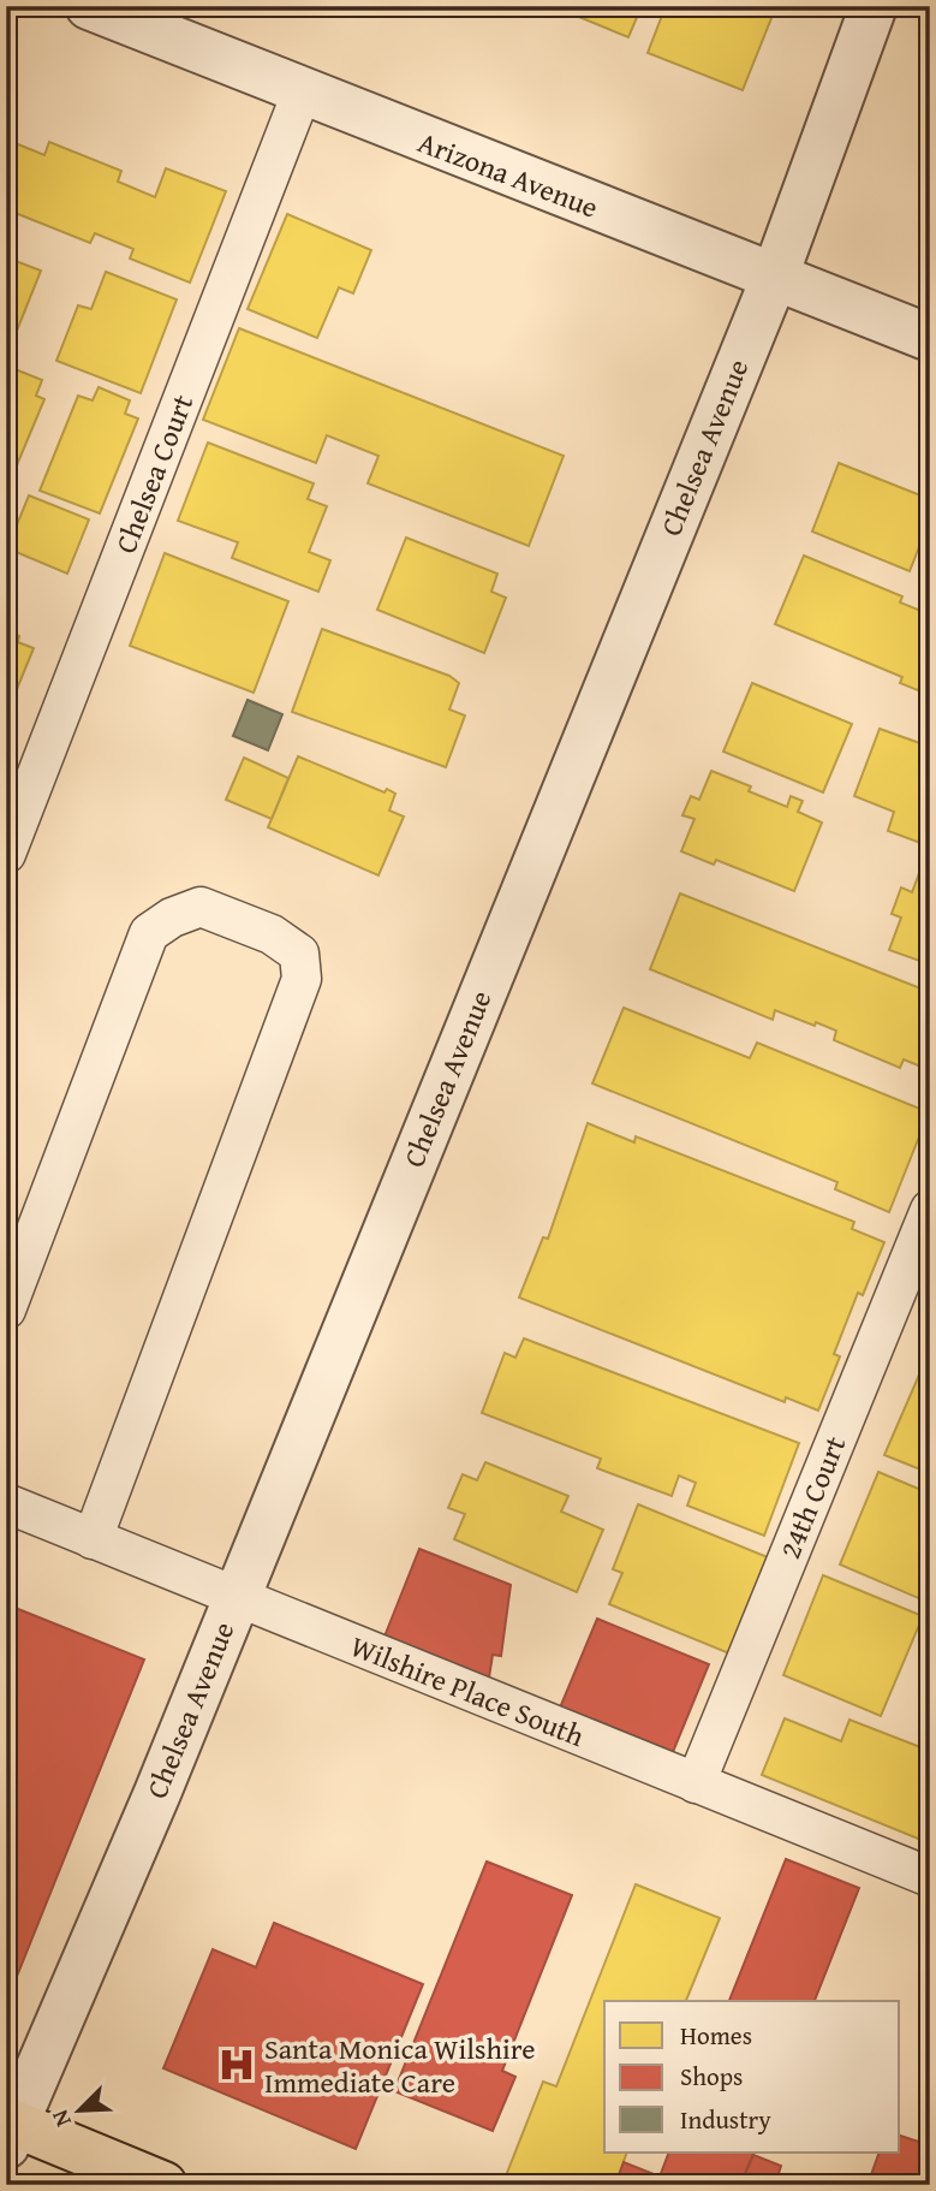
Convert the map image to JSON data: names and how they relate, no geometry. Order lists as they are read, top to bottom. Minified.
{"streets":{"street":["Arizona Avenue","Chelsea Avenue"],"lane":["Chelsea Court","24th Court","Wilshire Place South"]},"crossings":[["Arizona Avenue","Chelsea Avenue"],["Arizona Avenue","Chelsea Court"],["Chelsea Avenue","Wilshire Place South"],["24th Court","Wilshire Place South"]],"places":{"hospital":["Santa Monica Wilshire Immediate Care"]},"legend":["Homes","Shops","Industry"],"north":"bottom left"}
